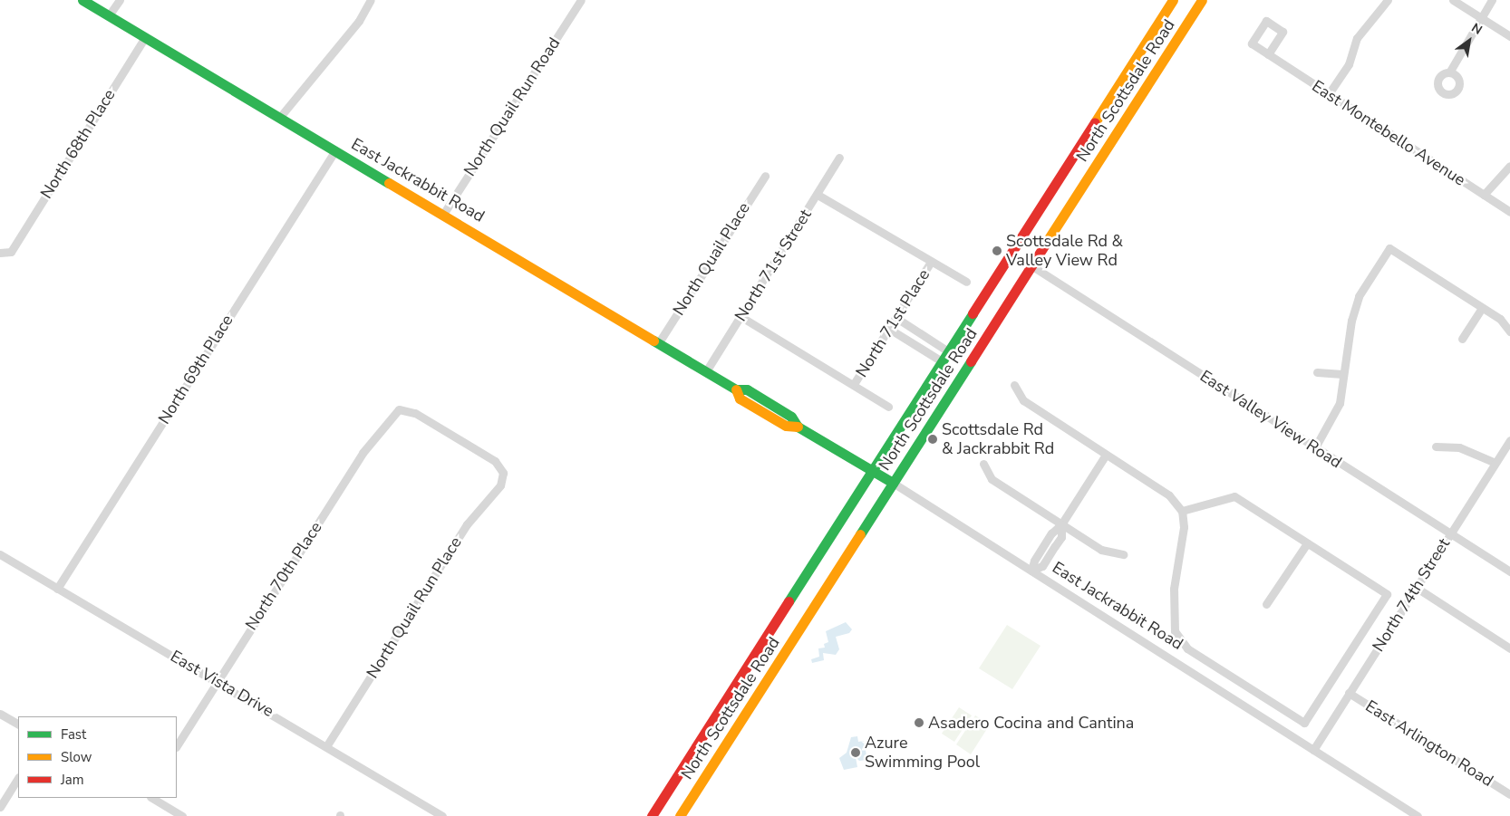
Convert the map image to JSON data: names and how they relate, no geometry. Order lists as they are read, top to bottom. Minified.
{"streets":{"main road":["North Scottsdale Road","East Jackrabbit Road"],"street":["North Quail Run Road","East Montebello Avenue","North 68th Place","North Quail Place","North 71st Street","North 71st Place","North 69th Place","East Valley View Road","North 70th Place","North 74th Street","North Quail Run Place","East Vista Drive","East Arlington Road"]},"crossings":[["North Scottsdale Road","East Jackrabbit Road"],["North Scottsdale Road","East Valley View Road"],["North Quail Run Road","East Jackrabbit Road"],["North 68th Place","East Jackrabbit Road"],["East Jackrabbit Road","North Quail Place"],["East Jackrabbit Road","North 71st Street"],["East Jackrabbit Road","North 69th Place"],["East Jackrabbit Road","North 74th Street"],["North 69th Place","East Vista Drive"],["East Valley View Road","North 74th Street"],["North 70th Place","North Quail Run Place"],["North 70th Place","East Vista Drive"],["North 74th Street","East Arlington Road"],["North Quail Run Place","East Vista Drive"]],"places":["Scottsdale Rd & Valley View Rd","Scottsdale Rd & Jackrabbit Rd","Asadero Cocina and Cantina","Azure Swimming Pool"],"legend":["Fast","Slow","Jam"],"north":"top right"}
